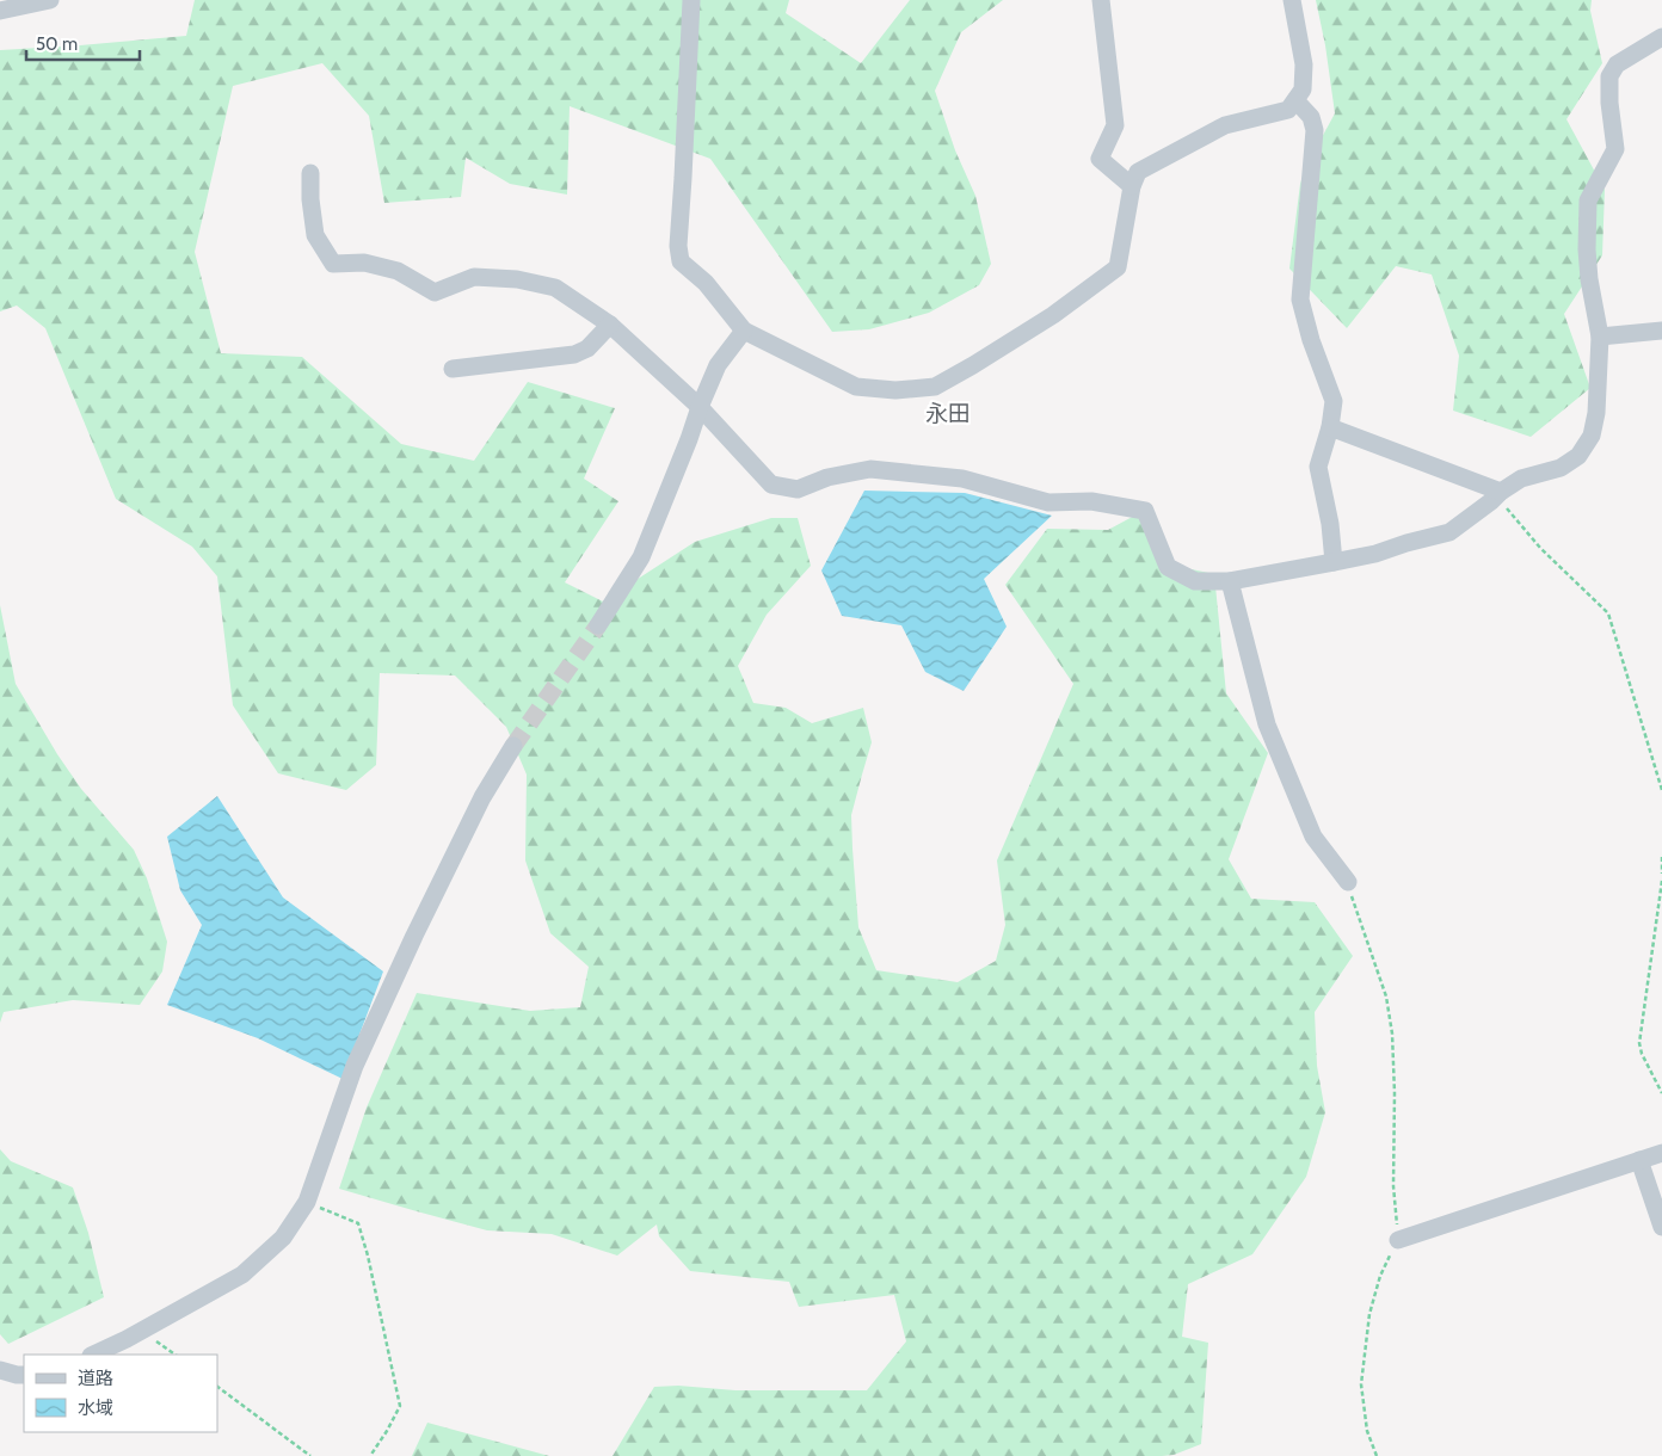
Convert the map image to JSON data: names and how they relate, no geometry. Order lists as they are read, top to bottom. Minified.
{"districts":["永田"],"legend":["道路","水域"],"scale_bar":"50 m"}
